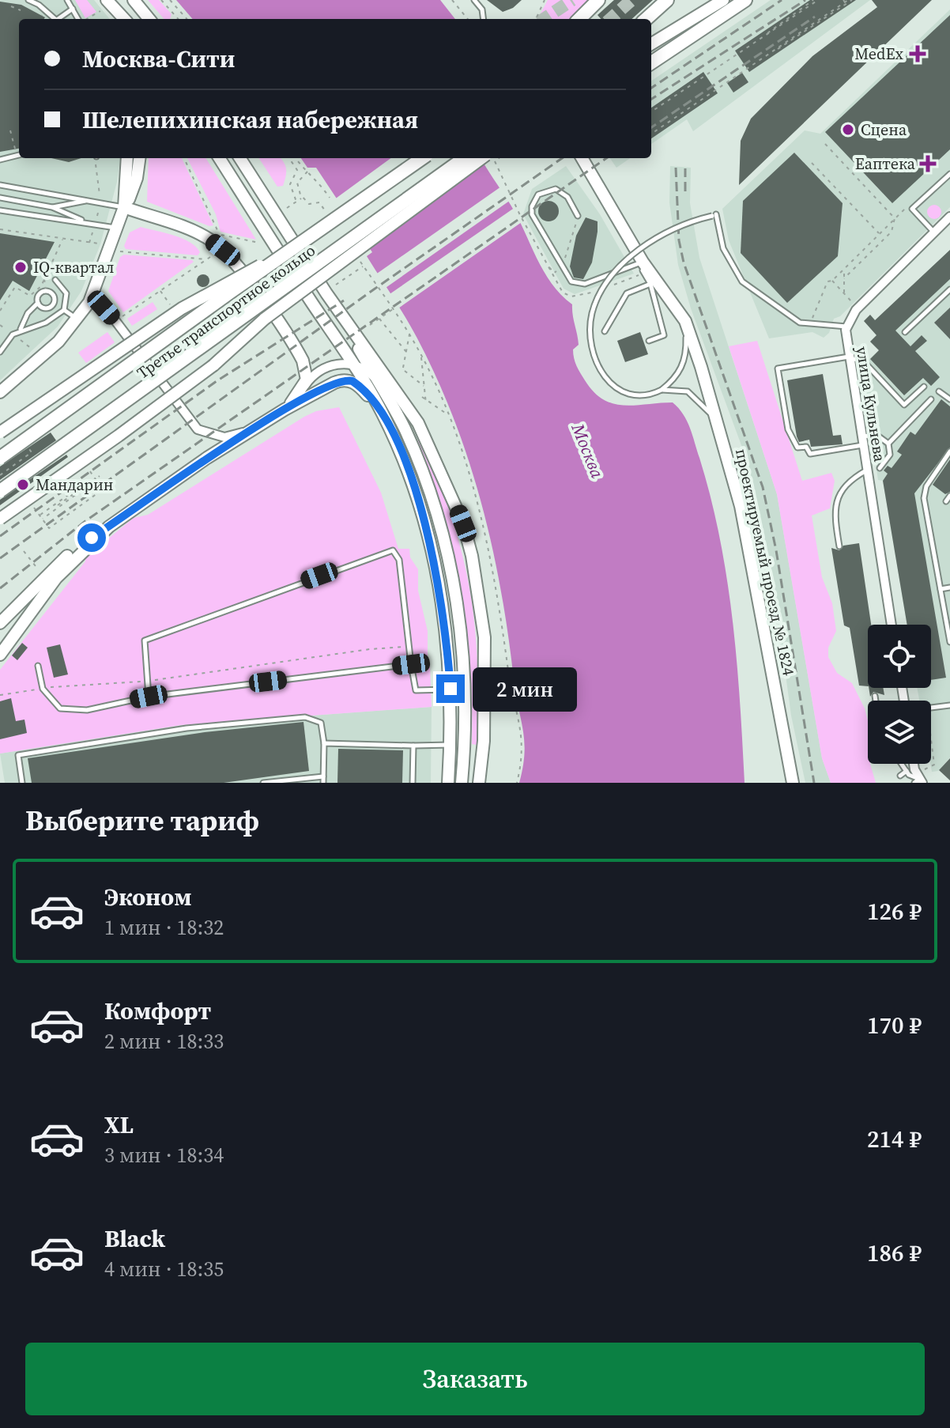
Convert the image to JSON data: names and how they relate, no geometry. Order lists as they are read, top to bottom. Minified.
{"streets":{"main road":["Третье транспортное кольцо","проектируемый проезд № 1824"],"street":["улица Кульнева"]},"water":["Москва"],"places":{"health":["MedEx","Еаптека"],"other":["Сцена","IQ-квартал","Мандарин"]},"page":{"banner":["Москва-Сити","Шелепихинская набережная"],"bubble":"2 мин","heading":"Выберите тариф","list":[{"name":"Эконом","note":"1 мин · 18:32","value":"126 ₽"},{"name":"Комфорт","note":"2 мин · 18:33","value":"170 ₽"},{"name":"XL","note":"3 мин · 18:34","value":"214 ₽"},{"name":"Black","note":"4 мин · 18:35","value":"186 ₽"}],"buttons":"Заказать"}}
